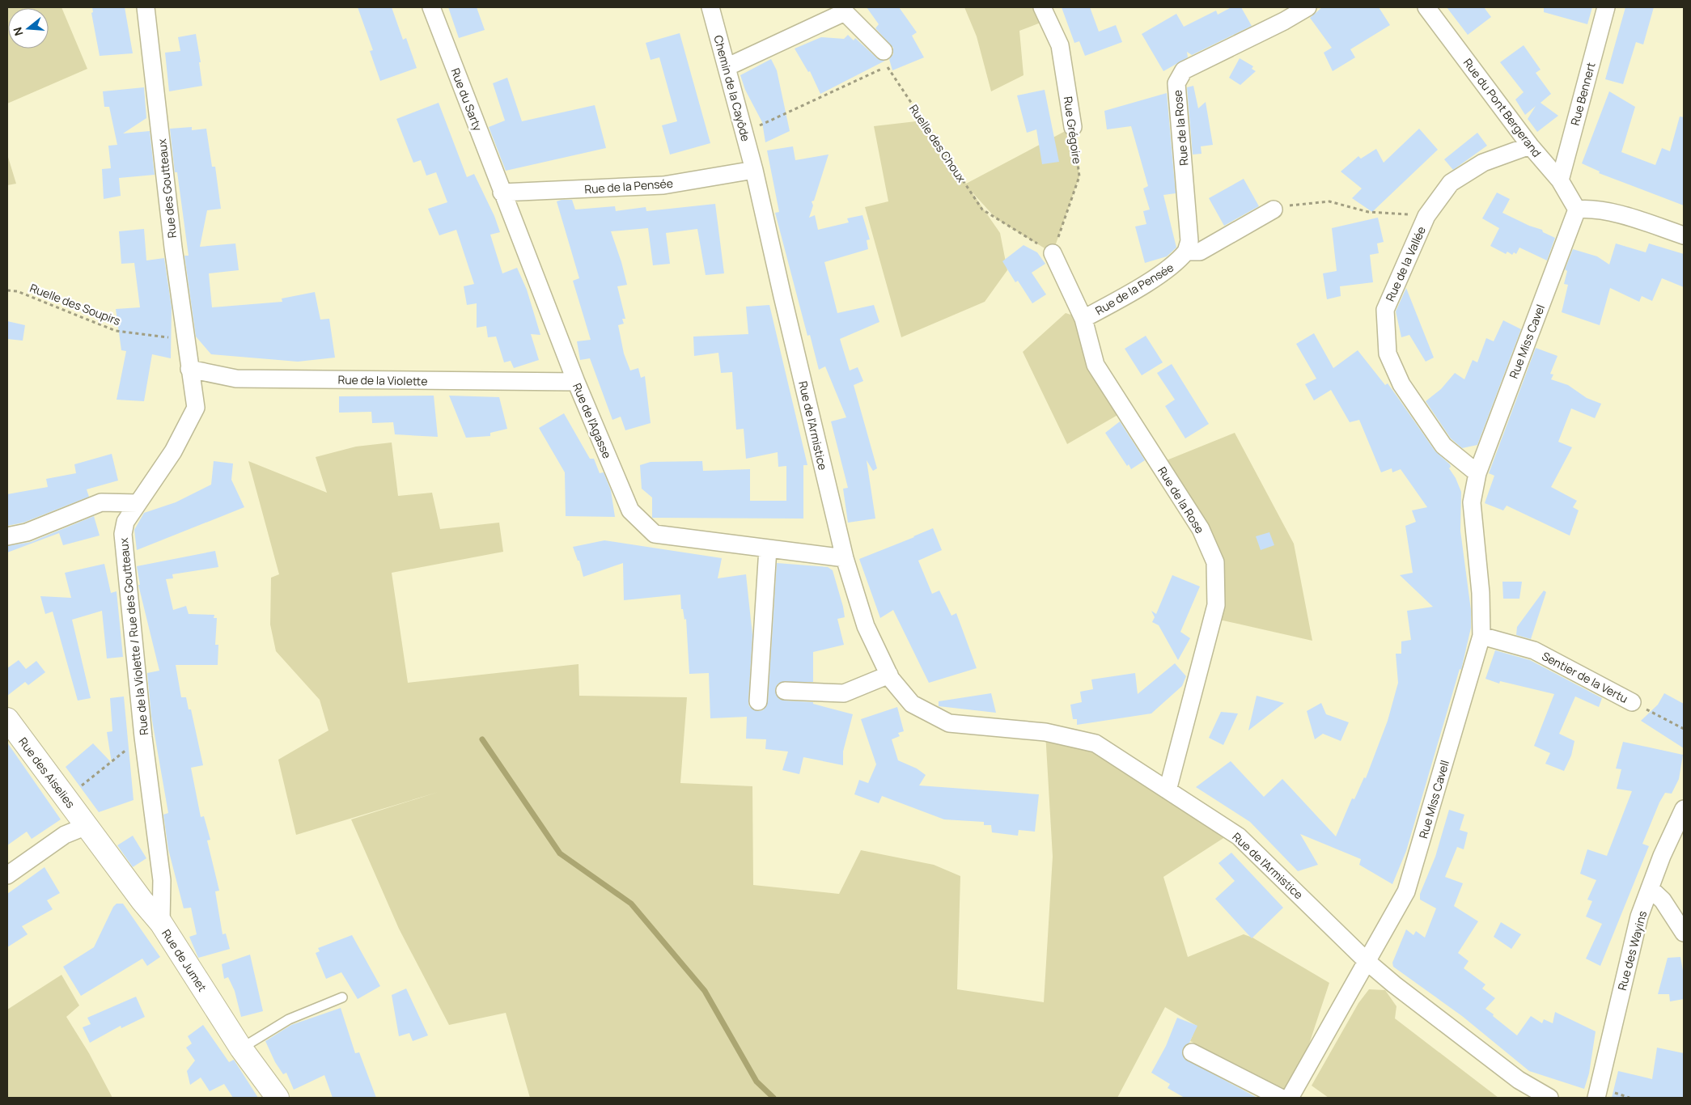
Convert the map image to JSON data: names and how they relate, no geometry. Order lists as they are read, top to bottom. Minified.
{"streets":{"street":["Chemin de la Cayôde","Rue Bennert","Rue du Sarty","Rue du Pont Bergerand","Rue de la Rose","Rue Grégoire","Rue de la Pensée","Rue des Goutteaux","Rue de la Vallée","Rue Miss Cavel","Rue de la Violette","Rue de l'Agasse","Rue de l'Armistice","Rue de la Violette / Rue des Goutteaux","Sentier de la Vertu","Rue des Aiselies","Rue Miss Cavell","Rue des Wayins","Rue de Jumet"],"path":["Ruelle des Choux","Ruelle des Soupirs"]},"crossings":[["Chemin de la Cayôde","Rue de la Pensée"],["Chemin de la Cayôde","Rue de l'Armistice"],["Rue Bennert","Rue du Pont Bergerand"],["Rue du Sarty","Rue de la Pensée"],["Rue du Sarty","Rue de l'Agasse"],["Rue du Pont Bergerand","Rue Miss Cavel"],["Rue de la Rose","Rue de la Pensée"],["Rue de la Rose","Rue de l'Armistice"],["Rue Grégoire","Ruelle des Choux"],["Rue Grégoire","Rue de la Pensée"],["Ruelle des Choux","Rue de la Pensée"],["Rue de la Pensée","Rue de l'Agasse"],["Rue de la Pensée","Rue de l'Armistice"],["Rue des Goutteaux","Ruelle des Soupirs"],["Rue des Goutteaux","Rue de la Violette"],["Rue des Goutteaux","Rue de la Violette / Rue des Goutteaux"],["Rue de la Vallée","Rue Miss Cavel"],["Rue de la Vallée","Rue Miss Cavell"],["Rue Miss Cavel","Rue Miss Cavell"],["Rue de la Violette","Rue de l'Agasse"],["Rue de la Violette","Rue de la Violette / Rue des Goutteaux"],["Rue de l'Agasse","Rue de l'Armistice"],["Rue de l'Armistice","Rue Miss Cavell"],["Rue de la Violette / Rue des Goutteaux","Rue de Jumet"],["Sentier de la Vertu","Rue Miss Cavell"],["Rue des Aiselies","Rue de Jumet"]],"north":"left"}
